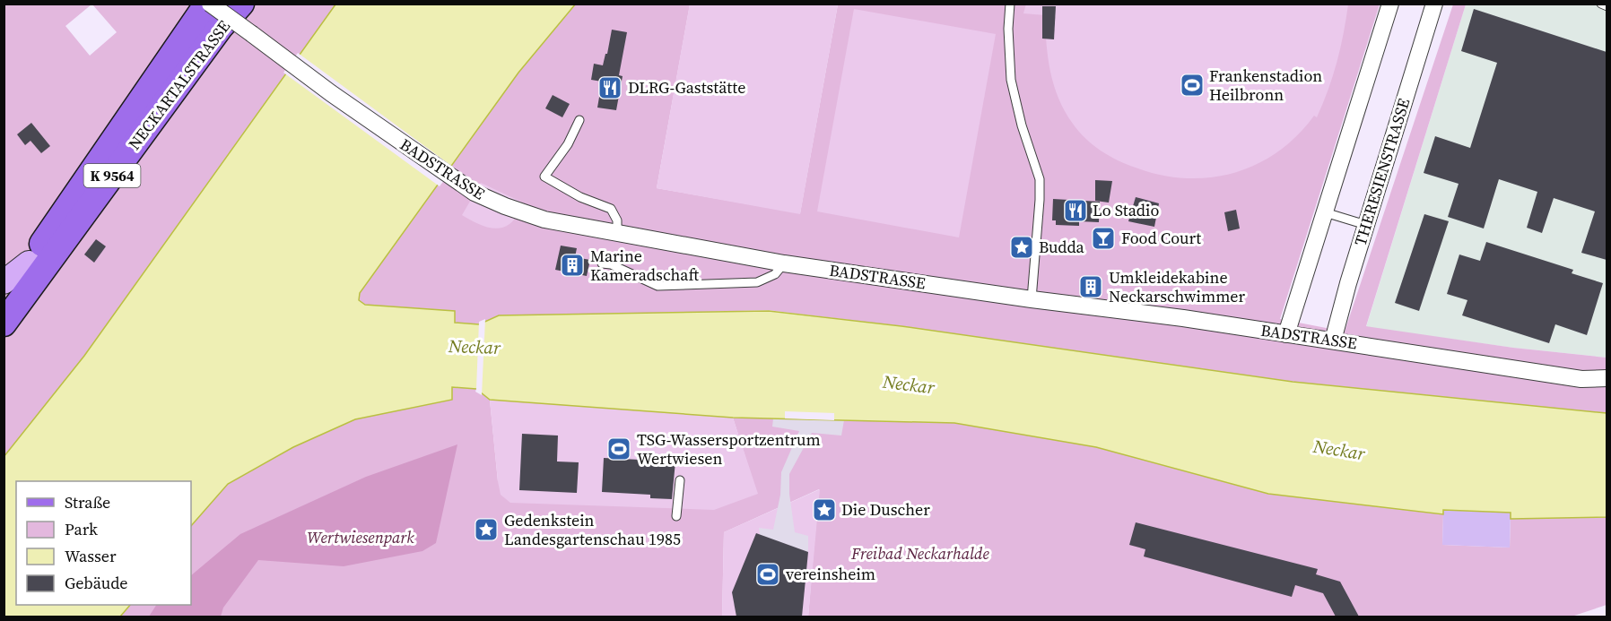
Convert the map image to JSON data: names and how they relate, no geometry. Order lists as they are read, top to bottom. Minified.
{"streets":{"main road":["NECKARTALSTRASSE","K 9564"],"street":["BADSTRASSE","THERESIENSTRASSE"]},"crossings":[["NECKARTALSTRASSE","BADSTRASSE"],["BADSTRASSE","THERESIENSTRASSE"]],"water":["Neckar"],"parks":["Wertwiesenpark","Freibad Neckarhalde"],"places":{"sports":["Frankenstadion Heilbronn","TSG-Wassersportzentrum Wertwiesen","vereinsheim"],"restaurant":["DLRG-Gaststätte","Lo Stadio"],"bar":["Food Court"],"place":["Budda","Die Duscher","Gedenkstein Landesgartenschau 1985"],"building":["Marine Kameradschaft","Umkleidekabine Neckarschwimmer"]},"legend":["Straße","Park","Wasser","Gebäude"]}
